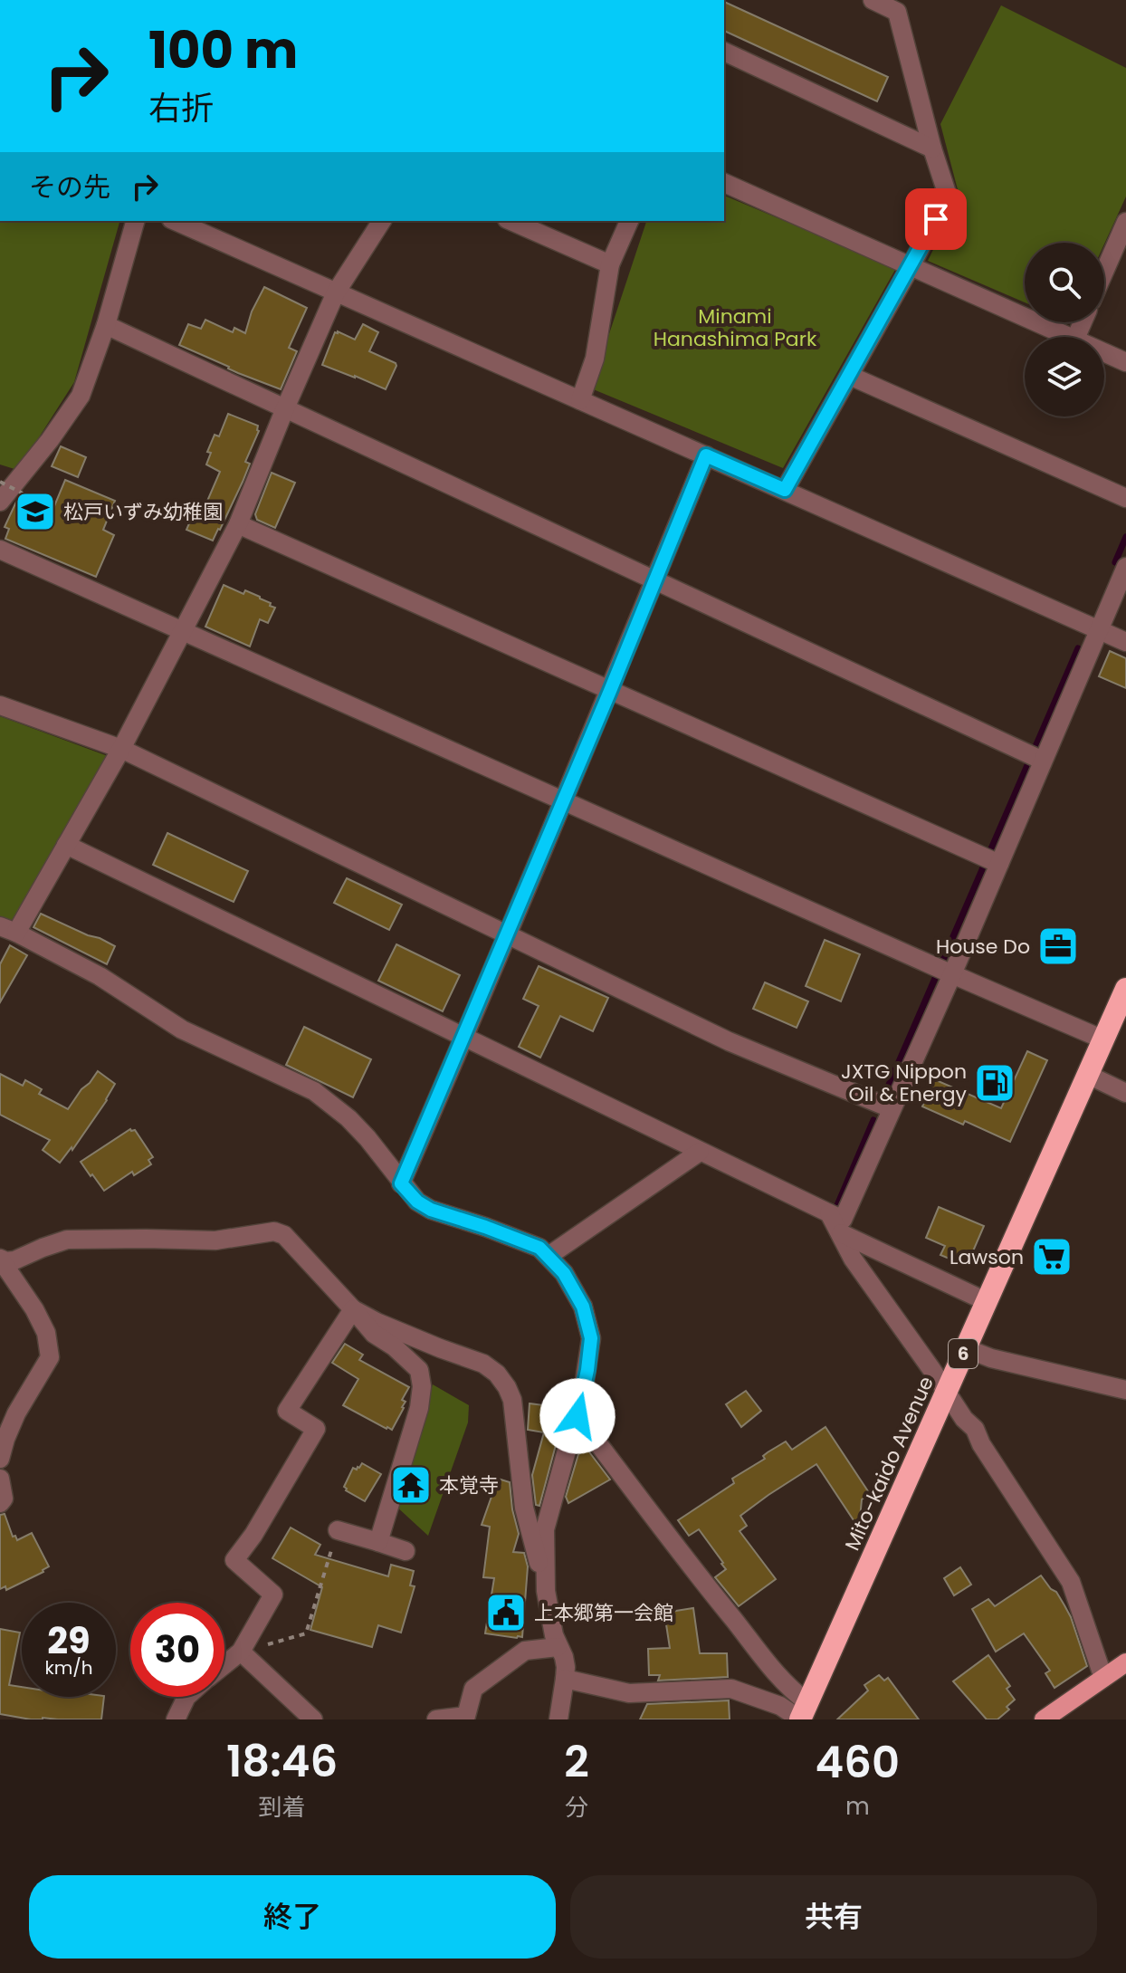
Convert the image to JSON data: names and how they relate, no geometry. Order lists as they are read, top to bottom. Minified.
{"streets":{"highway":["6","Mito-kaido Avenue"]},"parks":["Minami Hanashima Park"],"places":{"school or university":["松戸いずみ幼稚園"],"office":["House Do"],"fuel station":["JXTG Nippon Oil & Energy"],"supermarket":["Lawson"],"temple":["本覚寺"],"public building":["上本郷第一会館"]},"page":{"turn":["100 m","右折"],"then":"その先","speed":"29 km/h","limit":"30","eta":["18:46","到着","2","分","460","m"],"buttons":["終了","共有"]}}
